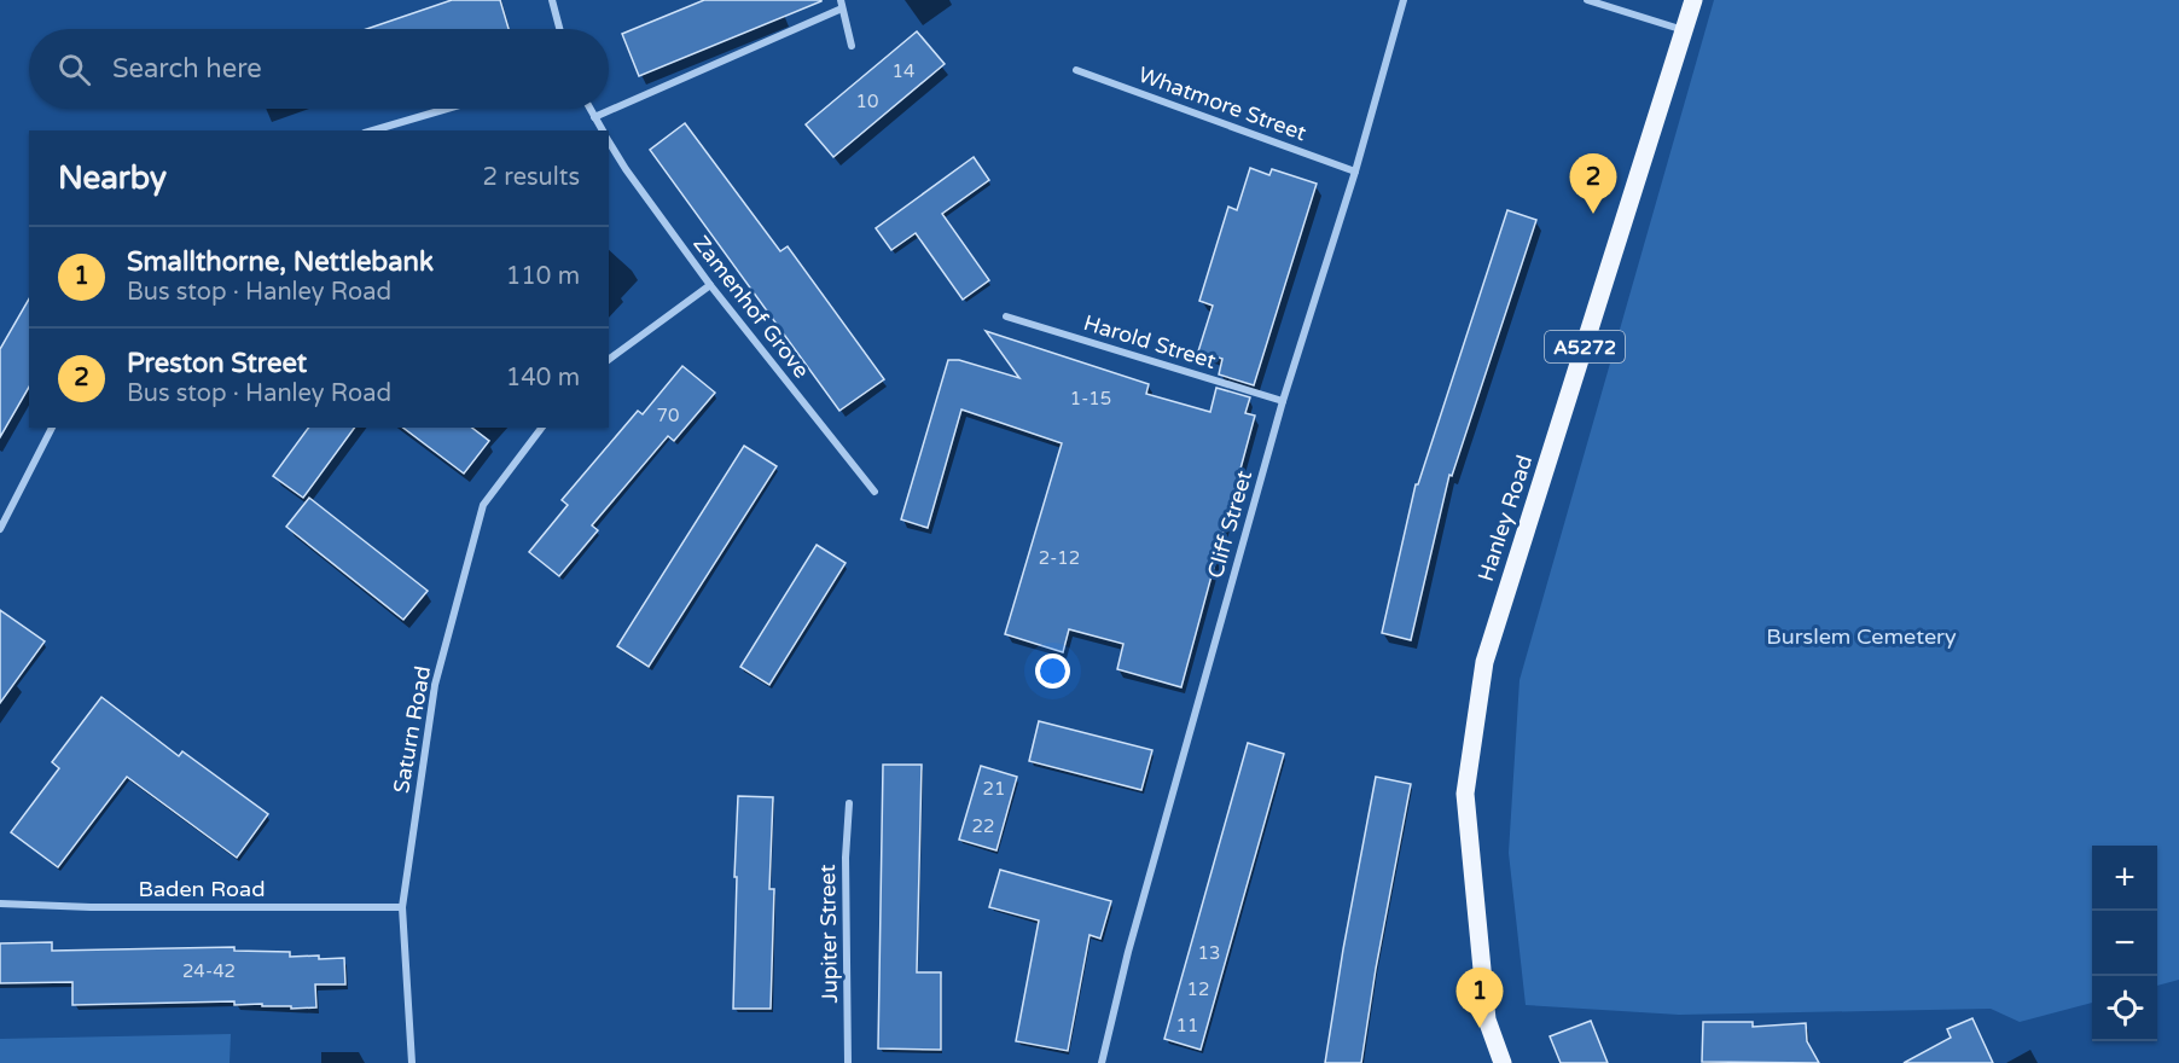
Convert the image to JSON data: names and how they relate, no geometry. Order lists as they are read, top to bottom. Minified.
{"streets":{"main road":["A5272","Hanley Road"],"street":["Whatmore Street","Zamenhof Grove","Harold Street","Cliff Street","Saturn Road","Baden Road","Jupiter Street"]},"crossings":[["Whatmore Street","Cliff Street"],["Harold Street","Cliff Street"],["Saturn Road","Baden Road"]],"parks":["Burslem Cemetery"],"house_numbers":["14","10","1-15","70","2-12","21","22","13","24-42","12","11"],"page":{"search":"Search here","heading":["Nearby","2 results"],"pins":["2","1"],"list":[{"mark":"1","name":"Smallthorne, Nettlebank","note":"Bus stop · Hanley Road","value":"110 m"},{"mark":"2","name":"Preston Street","note":"Bus stop · Hanley Road","value":"140 m"}],"map_buttons":["+","−"]}}
